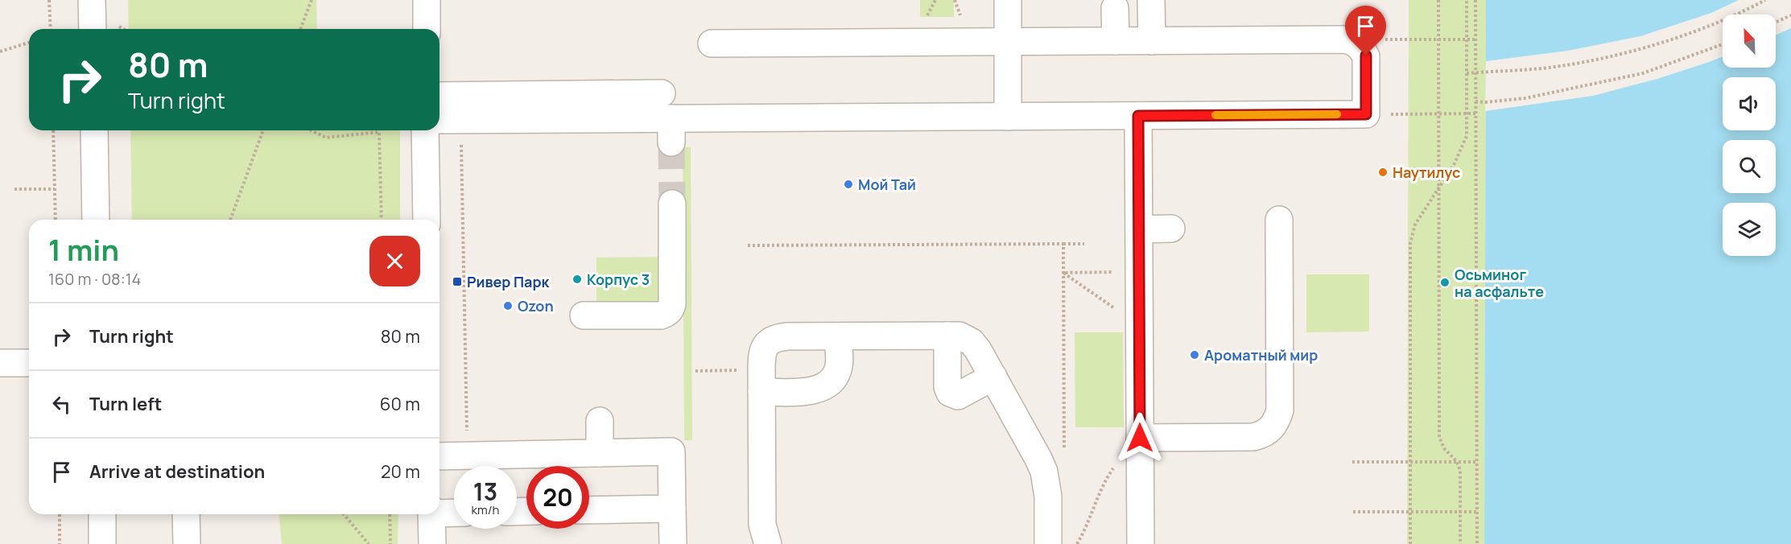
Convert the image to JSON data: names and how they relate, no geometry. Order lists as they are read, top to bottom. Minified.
{"places":{"other":["Наутилус","Мой Тай","Корпус 3","Осьминог на асфальте","Ozon","Ароматный мир"],"transit":["Ривер Парк"]},"north":"top left","page":{"turn":["80 m","Turn right"],"heading":["1 min","160 m · 08:14"],"list":[{"name":"Turn right","value":"80 m"},{"name":"Turn left","value":"60 m"},{"name":"Arrive at destination","value":"20 m"}],"speed":"13 km/h","limit":"20"}}
